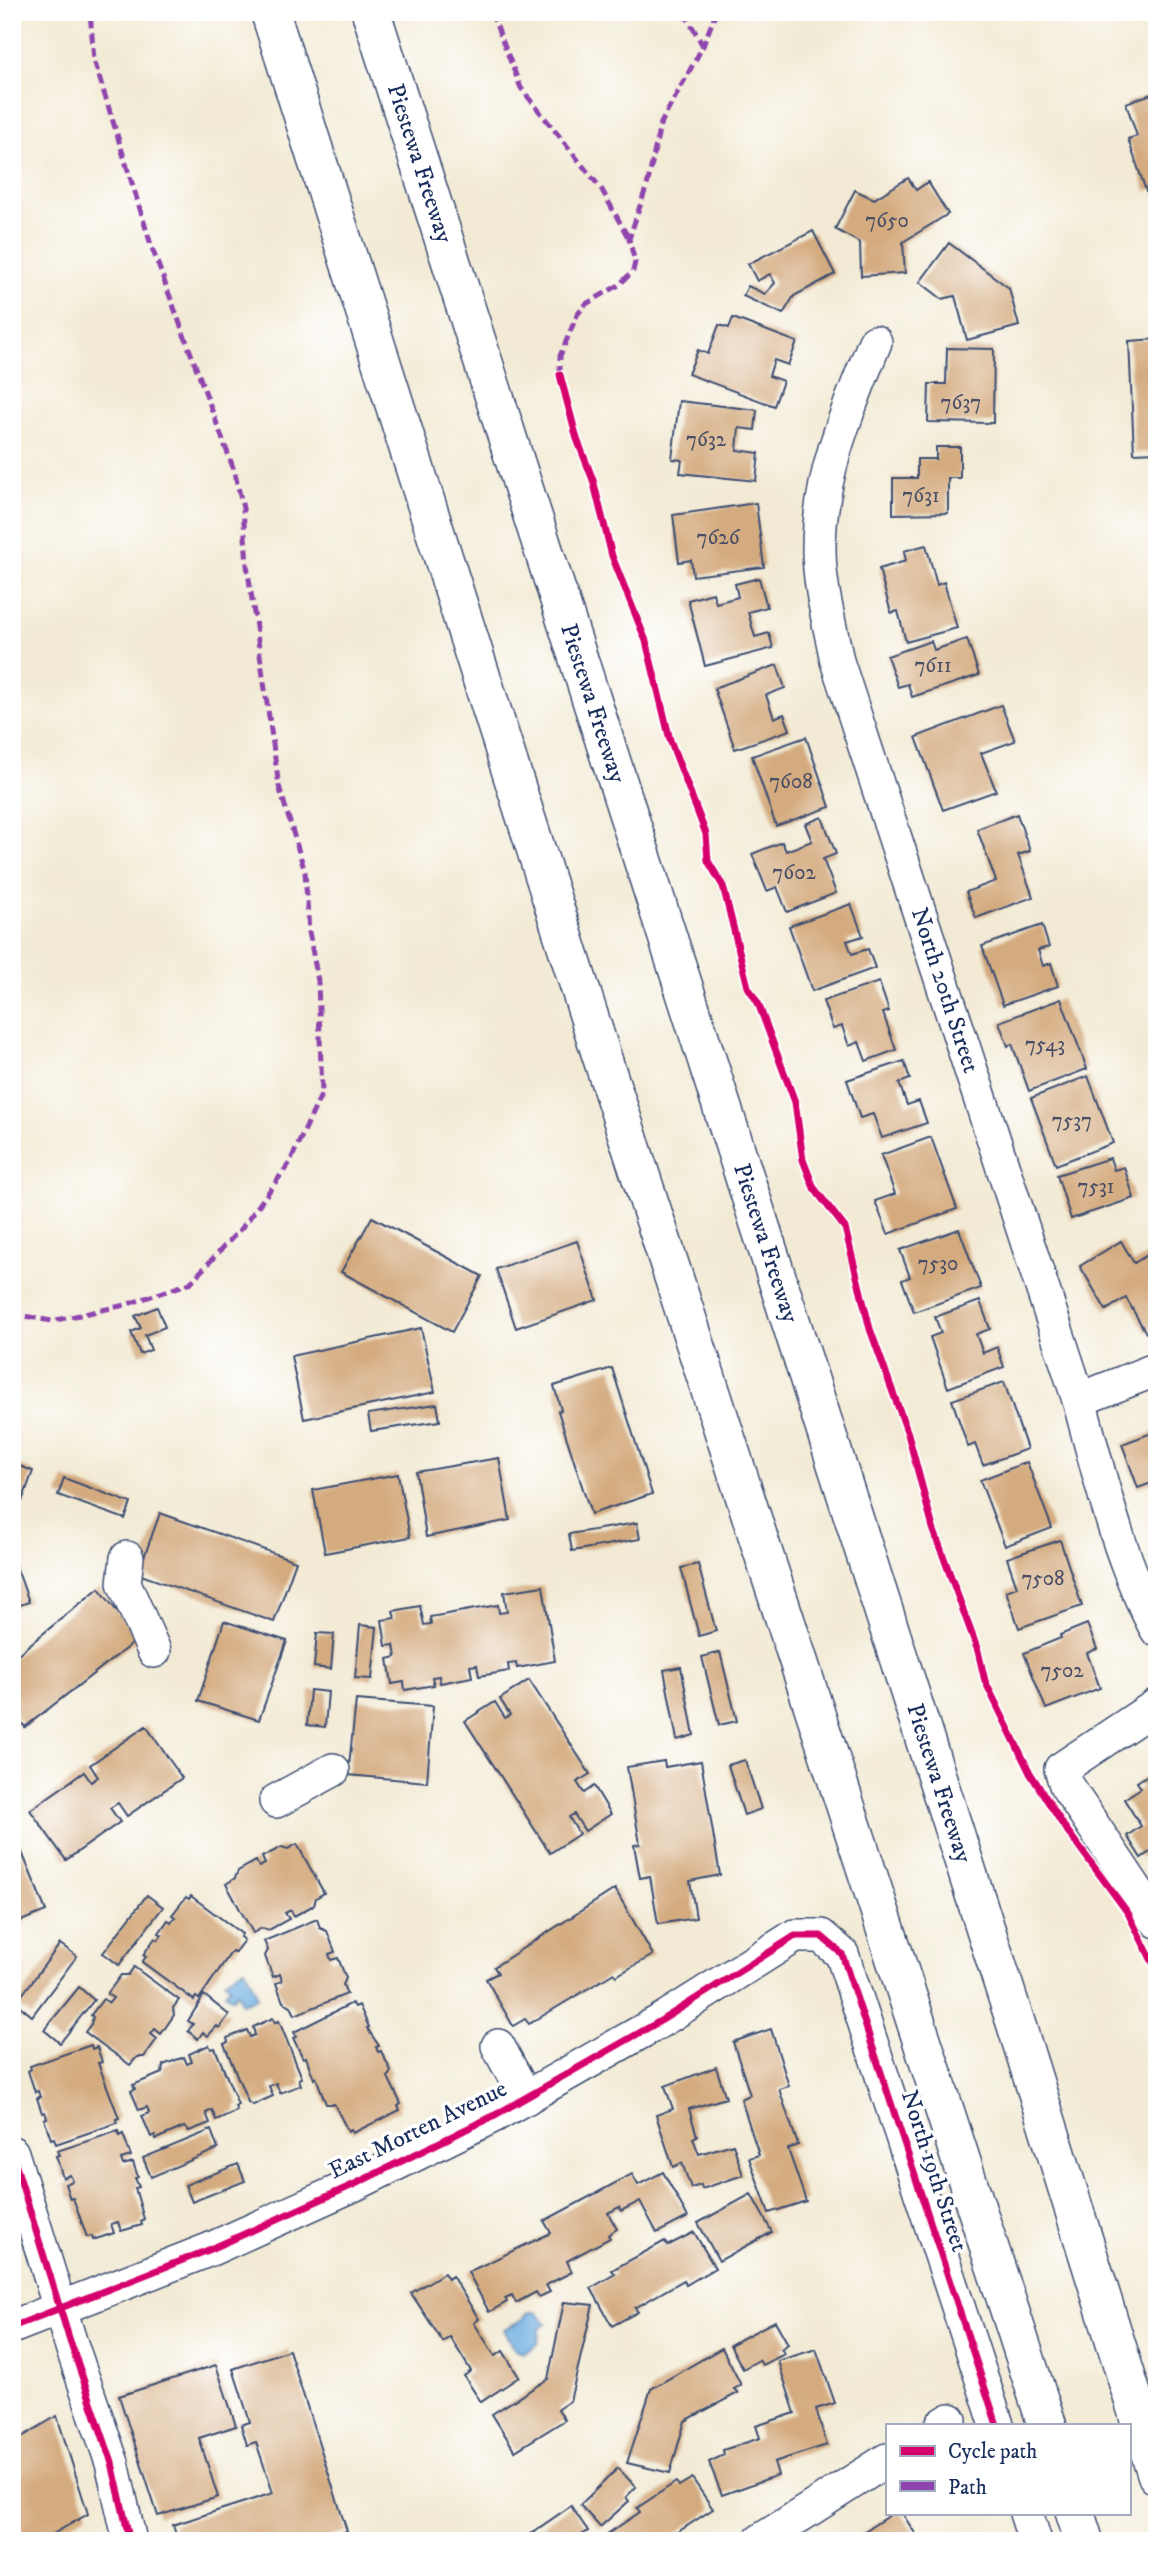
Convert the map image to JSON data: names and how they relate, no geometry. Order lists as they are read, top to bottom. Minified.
{"streets":{"highway":["Piestewa Freeway"],"street":["North 20th Street","East Morten Avenue","North 19th Street"]},"crossings":[["East Morten Avenue","North 19th Street"]],"house_numbers":["7650","7637","7632","7631","7626","7611","7608","7602","7543","7537","7531","7530","7508","7502"],"legend":["Cycle path","Path"]}
